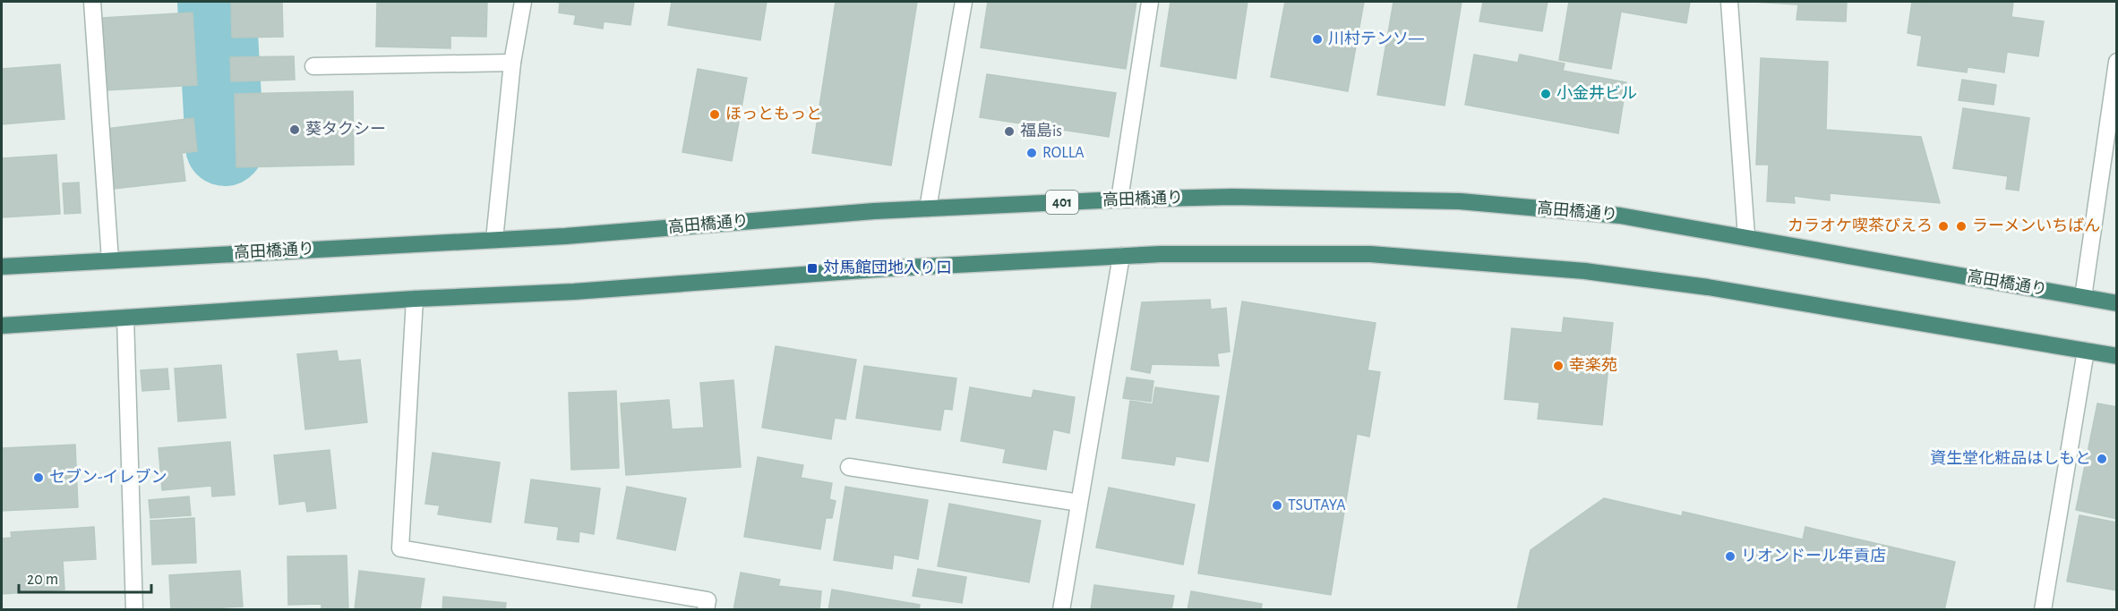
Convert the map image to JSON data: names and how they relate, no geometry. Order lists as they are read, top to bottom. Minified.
{"streets":{"highway":["高田橋通り","401"]},"places":{"other":["川村テンソ―","小金井ビル","ほっともっと","葵タクシー","福島is","ROLLA","カラオケ喫茶ぴえろ","ラーメンいちばん","幸楽苑","資生堂化粧品はしもと","セブン-イレブン","TSUTAYA","リオンドール年貢店"],"transit":["対馬館団地入り口"]},"scale_bar":"20 m"}
